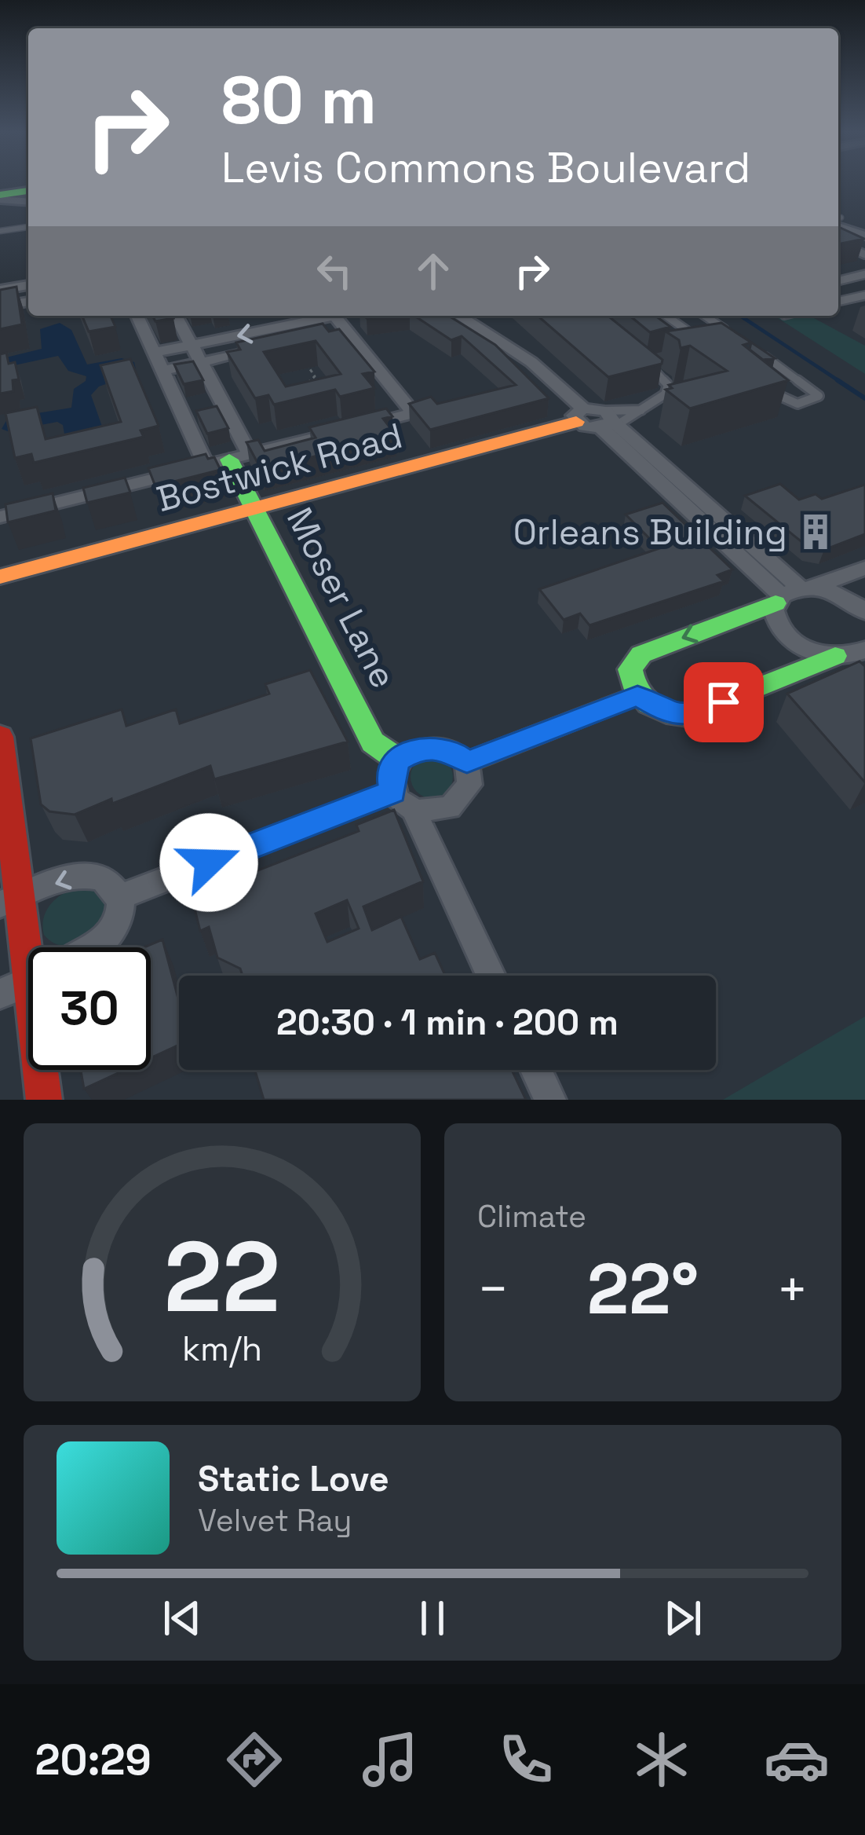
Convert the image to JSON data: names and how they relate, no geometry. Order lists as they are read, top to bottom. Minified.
{"streets":{"street":["Bostwick Road","Moser Lane"]},"crossings":[["Bostwick Road","Moser Lane"]],"places":{"building":["Orleans Building"]},"page":{"turn":["80 m","Levis Commons Boulevard"],"limit":"30","trip":"20:30 · 1 min · 200 m","tile":"Climate","heat":["−","22°","+"],"song":["Static Love","Velvet Ray"],"tabs":"20:29","gauge":["22","km/h"]}}
